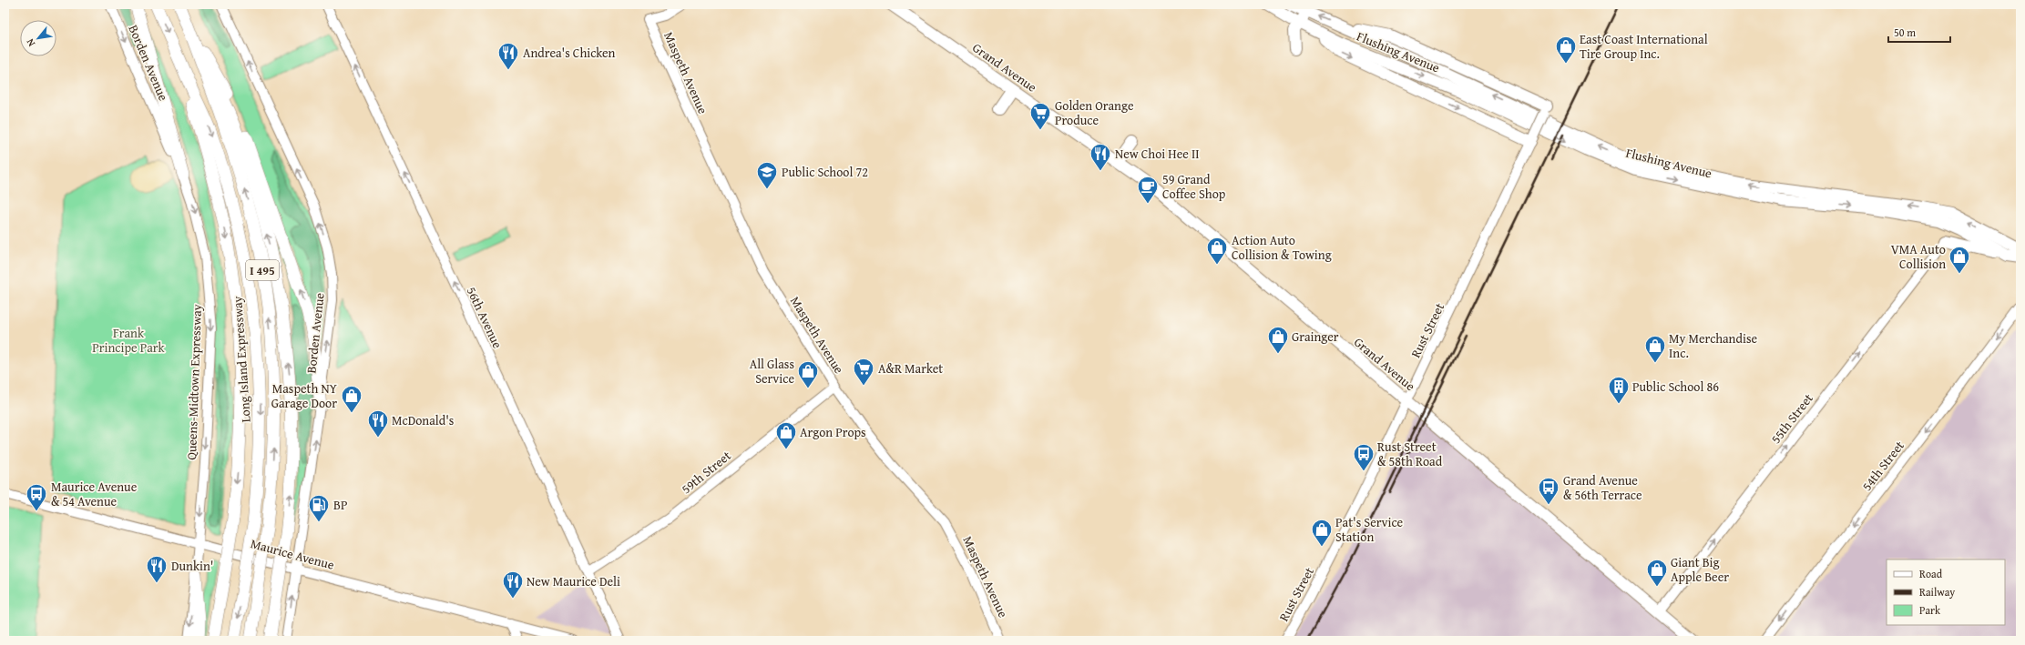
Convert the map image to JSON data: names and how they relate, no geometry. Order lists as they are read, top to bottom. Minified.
{"streets":{"highway":["I 495","Long Island Expressway"],"main road":["Flushing Avenue","Borden Avenue","Grand Avenue","Maspeth Avenue","56th Avenue","Rust Street","Queens-Midtown Expressway","55th Street","54th Street","59th Street","Maurice Avenue"]},"crossings":[["Borden Avenue","Queens-Midtown Expressway"],["Borden Avenue","Maurice Avenue"],["Grand Avenue","Rust Street"],["Grand Avenue","55th Street"],["Maspeth Avenue","59th Street"],["56th Avenue","59th Street"],["Queens-Midtown Expressway","Maurice Avenue"]],"one_way":["56th Avenue","Queens-Midtown Expressway","55th Street","54th Street"],"parks":["Frank Principe Park"],"places":{"shop":["East Coast International Tire Group Inc.","Action Auto Collision & Towing","VMA Auto Collision","Grainger","My Merchandise Inc.","All Glass Service","Maspeth NY Garage Door","Argon Props","Pat's Service Station","Giant Big Apple Beer"],"restaurant":["Andrea's Chicken","New Choi Hee II","McDonald's","Dunkin'","New Maurice Deli"],"supermarket":["Golden Orange Produce","A&R Market"],"school or university":["Public School 72"],"cafe":["59 Grand Coffee Shop"],"building":["Public School 86"],"bus stop":["Rust Street & 58th Road","Grand Avenue & 56th Terrace","Maurice Avenue & 54 Avenue"],"fuel station":["BP"]},"legend":["Road","Railway","Park"],"scale_bar":"50 m","north":"bottom left"}
